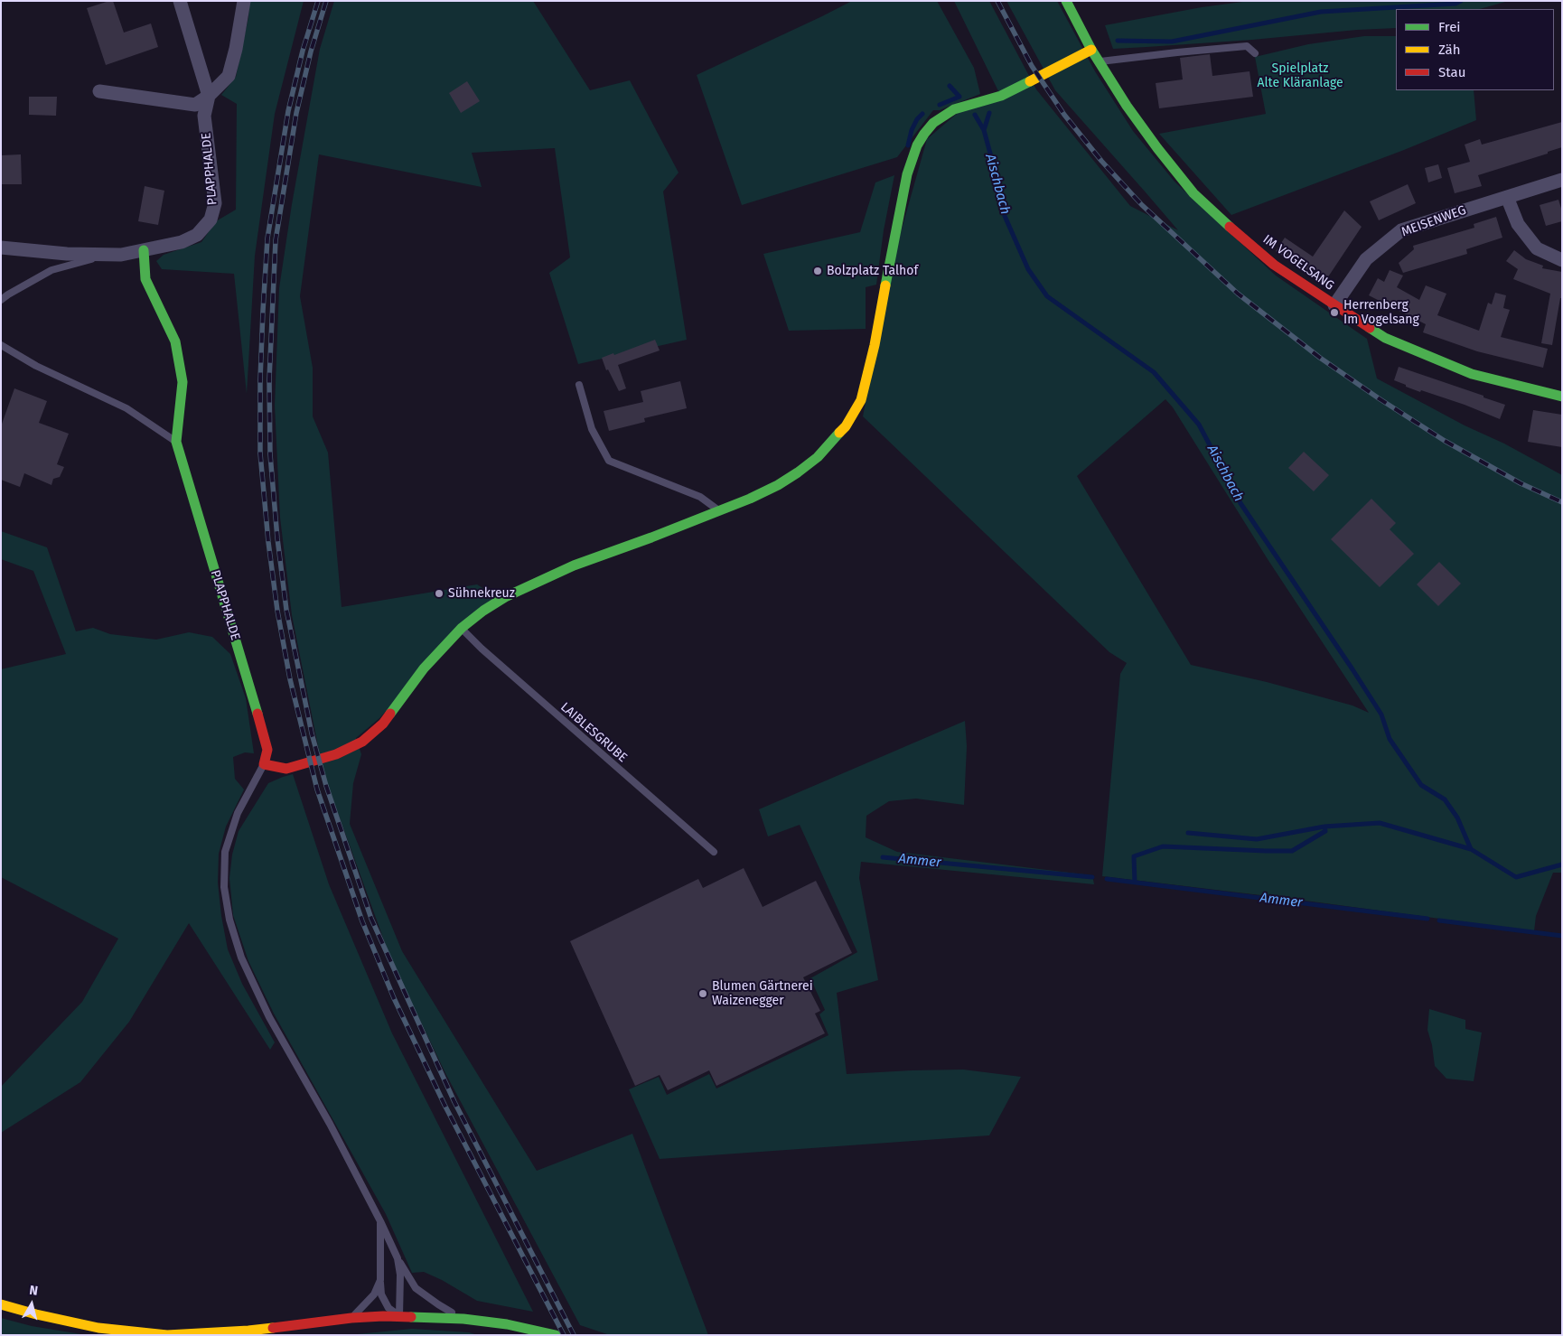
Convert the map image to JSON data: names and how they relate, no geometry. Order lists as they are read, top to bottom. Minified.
{"streets":{"street":["PLAPPHALDE","MEISENWEG","IM VOGELSANG"],"lane":["LAIBLESGRUBE"]},"crossings":[["MEISENWEG","IM VOGELSANG"]],"water":["Aischbach","Ammer"],"parks":["Spielplatz Alte Kläranlage"],"places":["Bolzplatz Talhof","Herrenberg Im Vogelsang","Sühnekreuz","Blumen Gärtnerei Waizenegger"],"legend":["Frei","Zäh","Stau"],"north":"top"}
